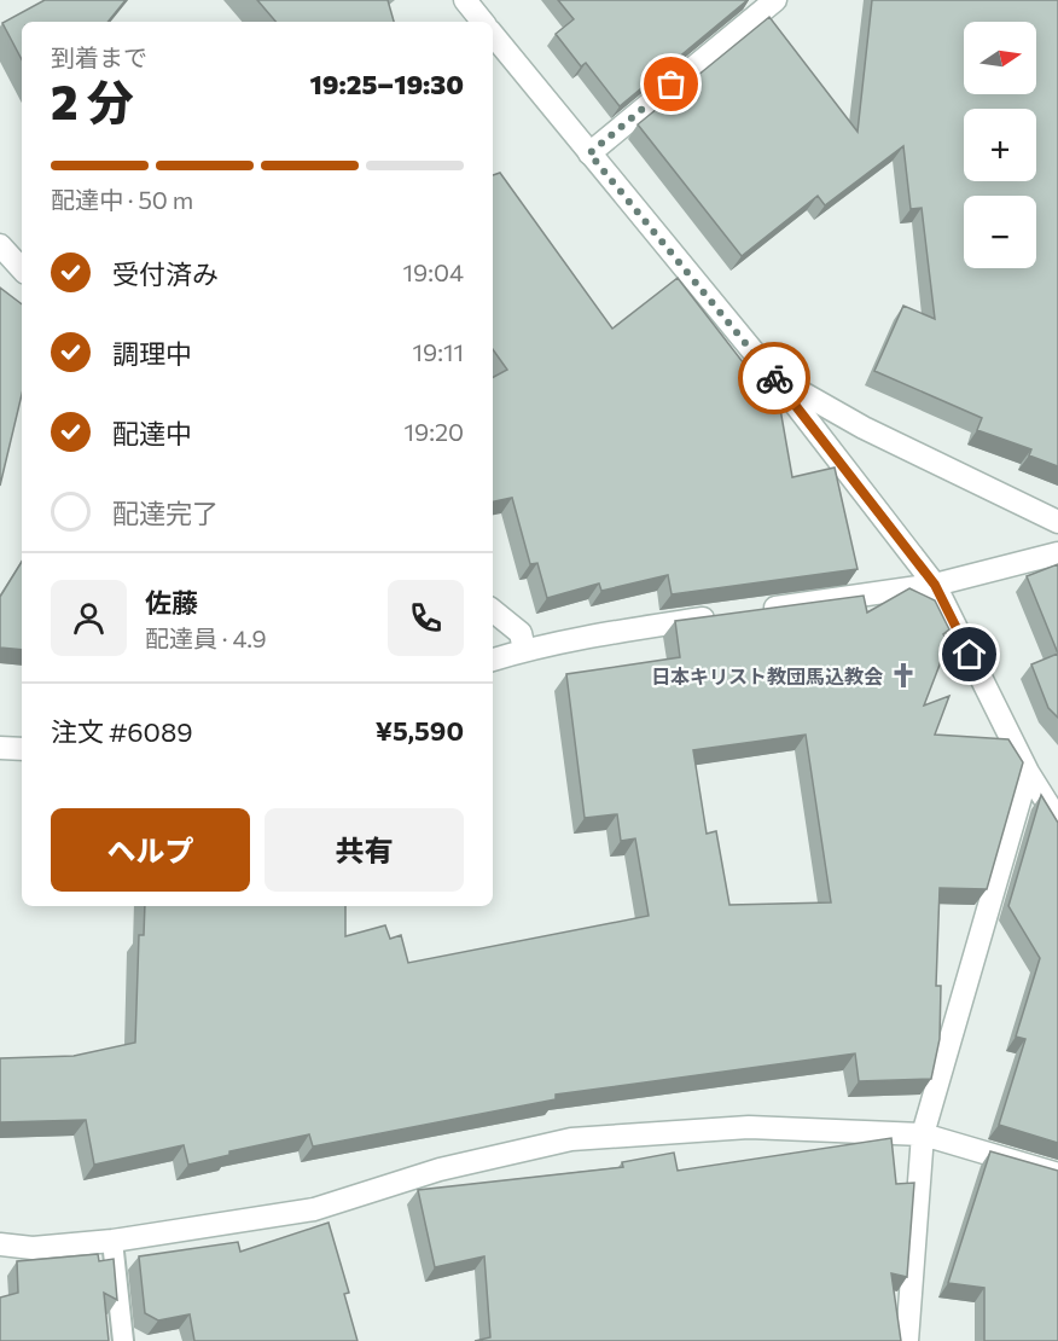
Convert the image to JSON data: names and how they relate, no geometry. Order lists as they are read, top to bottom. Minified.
{"places":{"church":["日本キリスト教団馬込教会"]},"north":"right","page":{"map_buttons":["+","−"],"heading":["2 分","到着まで","19:25–19:30"],"panel":["佐藤","配達員 · 4.9","注文 #6089","¥5,590"],"bar":"配達中 · 50 m","list":[["受付済み","19:04"],["調理中","19:11"],["配達中","19:20"],"配達完了"],"buttons":["ヘルプ","共有"]}}
